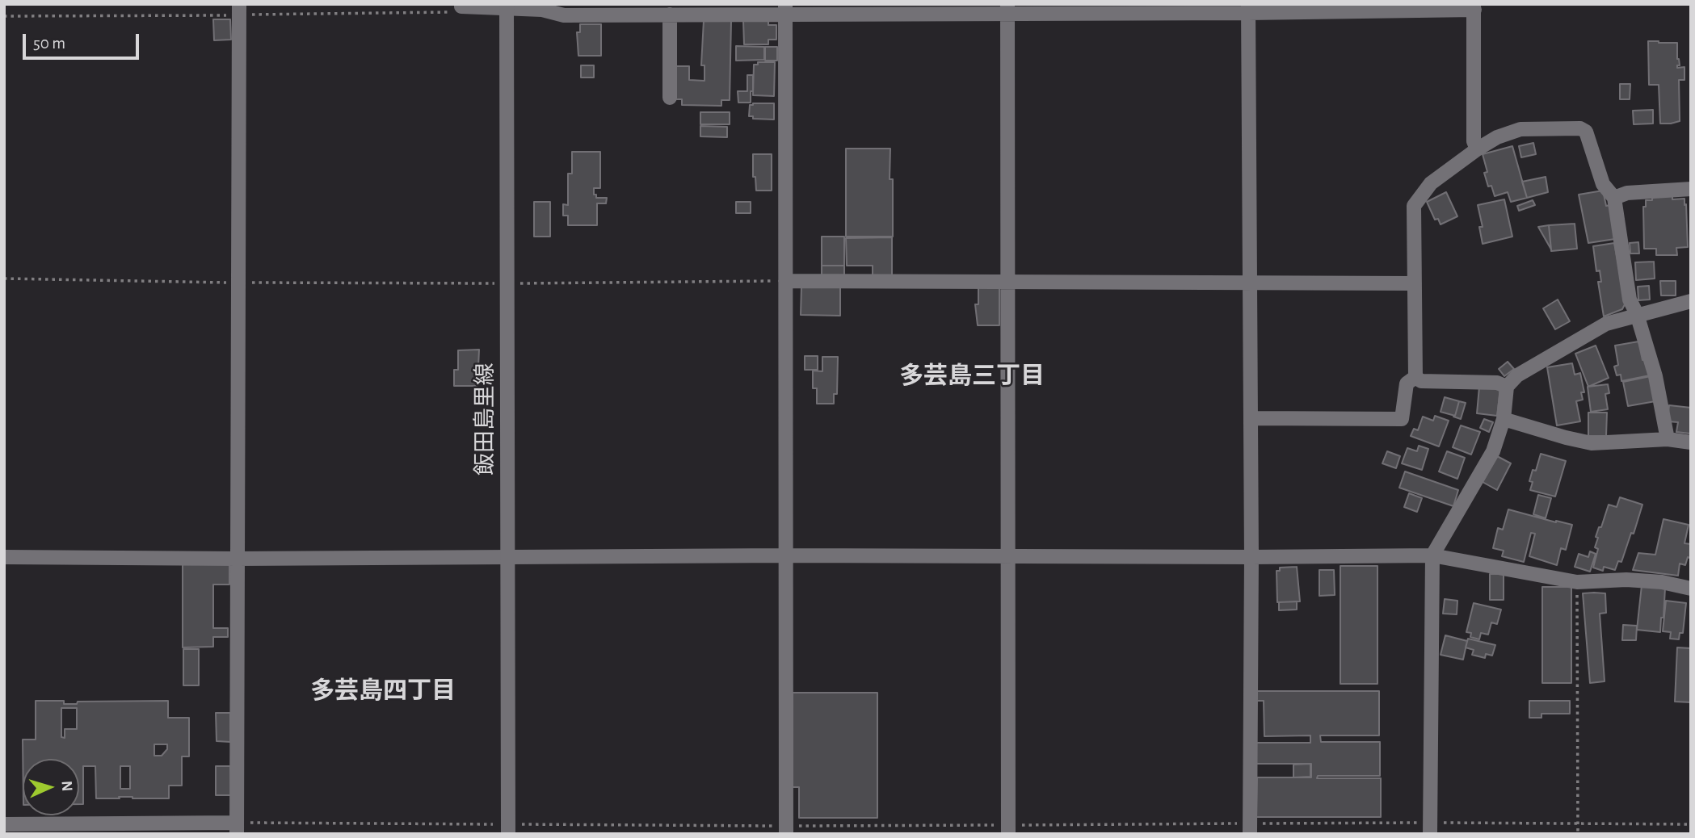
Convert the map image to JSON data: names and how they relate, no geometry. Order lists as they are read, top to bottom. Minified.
{"streets":{"street":["飯田島里線"]},"districts":["多芸島三丁目","多芸島四丁目"],"scale_bar":"50 m","north":"right"}
